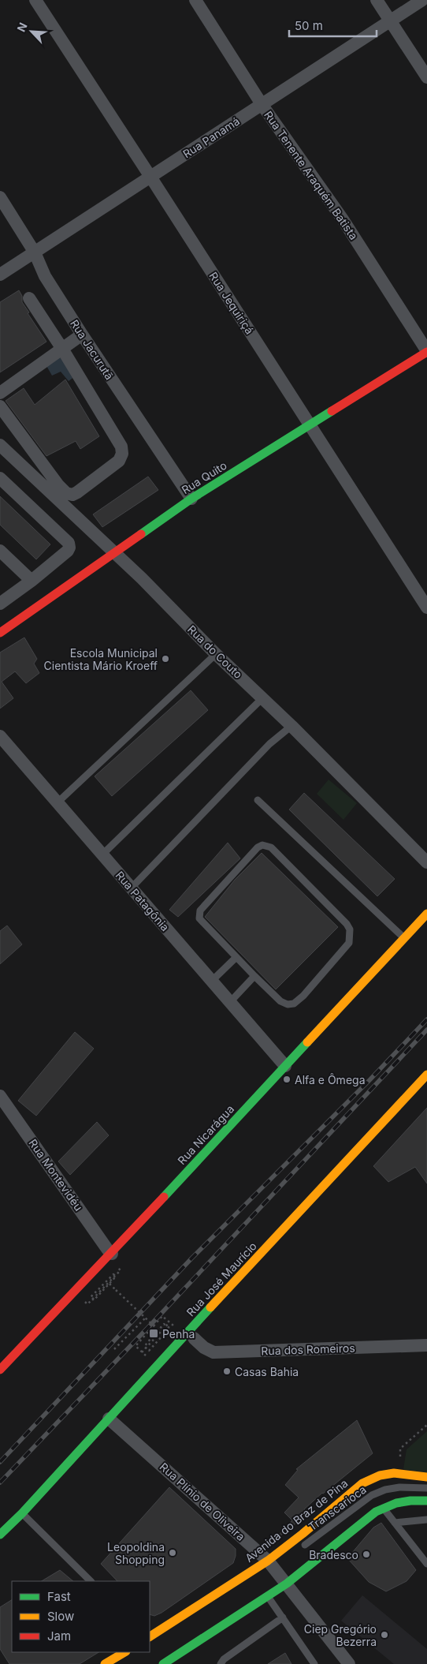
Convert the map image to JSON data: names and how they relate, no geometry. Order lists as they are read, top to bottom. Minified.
{"streets":{"main road":["Rua Quito","Rua Nicarágua","Rua José Maurício","Avenida do Braz de Pina"],"street":["Rua Panamá","Rua Tenente Araquém Batista","Rua Jequiriçá","Rua Jacurutã","Rua do Couto","Rua Patagônia","Rua Montevidéu","Rua dos Romeiros","Rua Plínio de Oliveira"],"lane":["Transcarioca"]},"crossings":[["Rua Panamá","Rua Tenente Araquém Batista"],["Rua Panamá","Rua Jequiriçá"],["Rua Panamá","Rua Jacurutã"],["Rua Tenente Araquém Batista","Rua Quito"],["Rua Jequiriçá","Rua Quito"],["Rua Jacurutã","Rua Quito"],["Rua Quito","Rua do Couto"],["Rua Patagônia","Rua Nicarágua"],["Rua Nicarágua","Rua Montevidéu"],["Rua José Maurício","Rua Plínio de Oliveira"],["Rua Plínio de Oliveira","Avenida do Braz de Pina"]],"places":{"other":["Escola Municipal Cientista Mário Kroeff","Alfa e Ômega","Casas Bahia","Leopoldina Shopping","Bradesco","Ciep Gregório Bezerra"],"transit":["Penha"]},"legend":["Fast","Slow","Jam"],"scale_bar":"50 m","north":"top left"}
